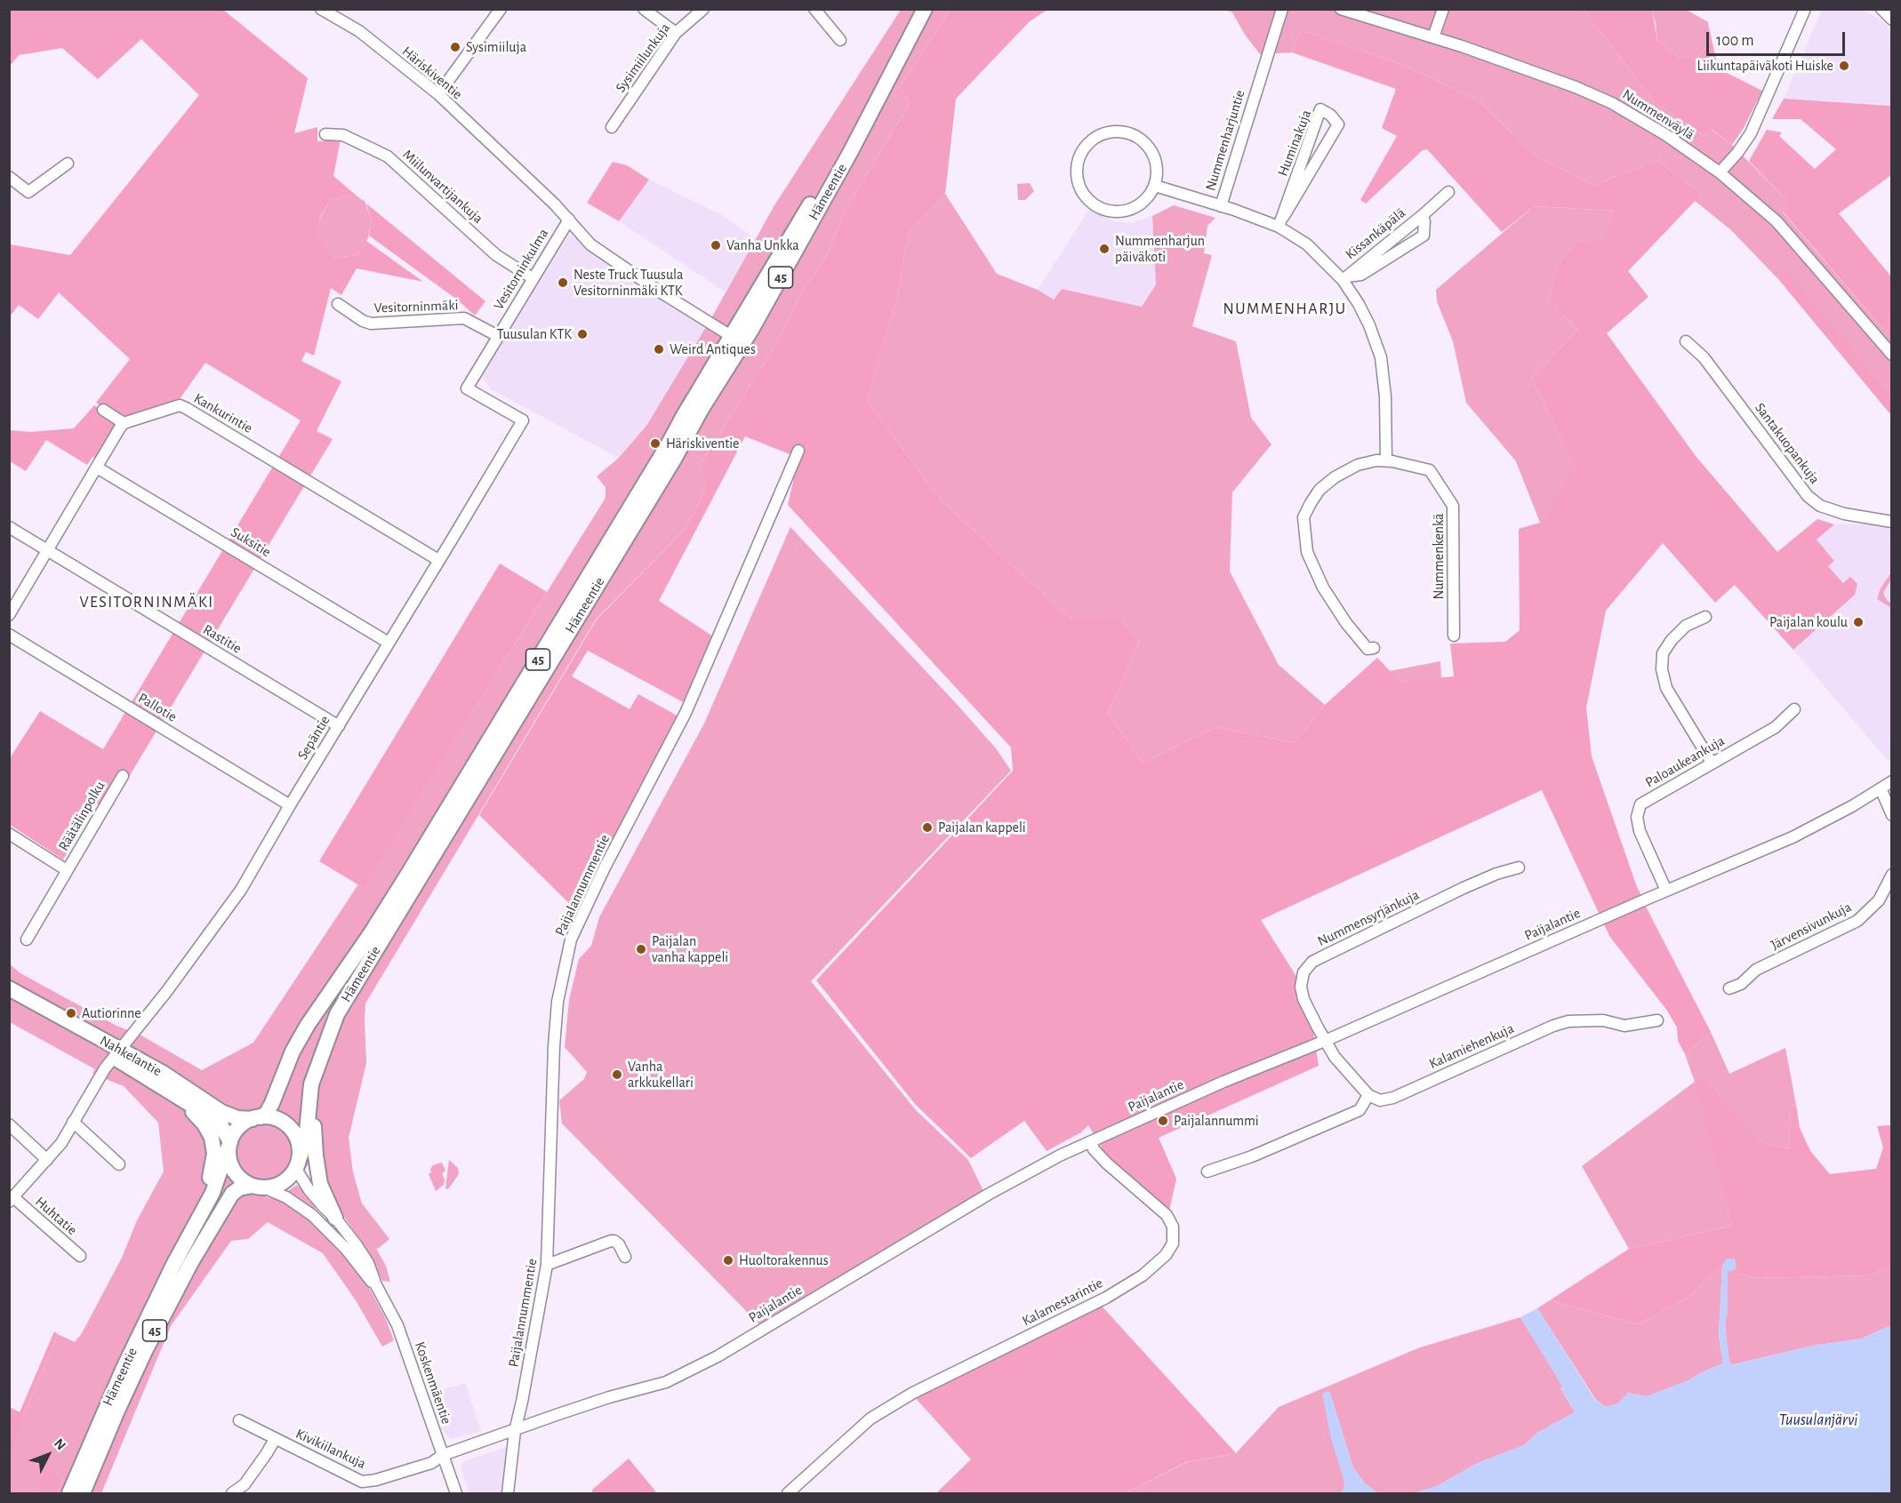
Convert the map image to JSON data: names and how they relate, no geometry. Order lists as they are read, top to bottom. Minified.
{"streets":{"main road":["Hämeentie","45","Nahkelantie"],"street":["Sysimiilunkuja","Häriskiventie","Nummenväylä","Nummenharjuntie","Huminakuja","Miilunvartijankuja","Kissankäpälä","Vesitorninkulma","Vesitorninmäki","Kankurintie","Santakuopankuja","Suksitie","Nummenkenkä","Rastitie","Pallotie","Sepäntie","Paloaukeankuja","Räätälinpolku","Paijalannummentie","Nummensyrjänkuja","Paijalantie","Järvensivunkuja","Kalamiehenkuja","Huhtatie","Kalamestarintie","Koskenmäentie","Kivikiilankuja"]},"crossings":[["Häriskiventie","Hämeentie"],["Häriskiventie","Vesitorninkulma"],["Nummenharjuntie","Huminakuja"],["Nummenharjuntie","Kissankäpälä"],["Nummenharjuntie","Nummenkenkä"],["Miilunvartijankuja","Vesitorninkulma"],["Hämeentie","45"],["Hämeentie","Nahkelantie"],["Hämeentie","Koskenmäentie"],["Vesitorninkulma","Vesitorninmäki"],["Vesitorninkulma","Sepäntie"],["45","Nahkelantie"],["45","Koskenmäentie"],["Kankurintie","Sepäntie"],["Suksitie","Sepäntie"],["Rastitie","Sepäntie"],["Pallotie","Sepäntie"],["Sepäntie","Nahkelantie"],["Sepäntie","Huhtatie"],["Paloaukeankuja","Paijalantie"],["Paijalannummentie","Paijalantie"],["Nummensyrjänkuja","Paijalantie"],["Paijalantie","Kalamestarintie"],["Paijalantie","Koskenmäentie"],["Paijalantie","Kivikiilankuja"],["Nahkelantie","Huhtatie"],["Nahkelantie","Koskenmäentie"],["Koskenmäentie","Kivikiilankuja"]],"districts":["NUMMENHARJU","VESITORNINMÄKI"],"water":["Tuusulanjärvi"],"places":["Sysimiiluja","Liikuntapäiväkoti Huiske","Vanha Unkka","Nummenharjun päiväkoti","Neste Truck Tuusula Vesitorninmäki KTK","Tuusulan KTK","Weird Antiques","Häriskiventie","Paijalan koulu","Paijalan kappeli","Paijalan vanha kappeli","Autiorinne","Vanha arkkukellari","Paijalannummi","Huoltorakennus"],"scale_bar":"100 m","north":"top right"}
